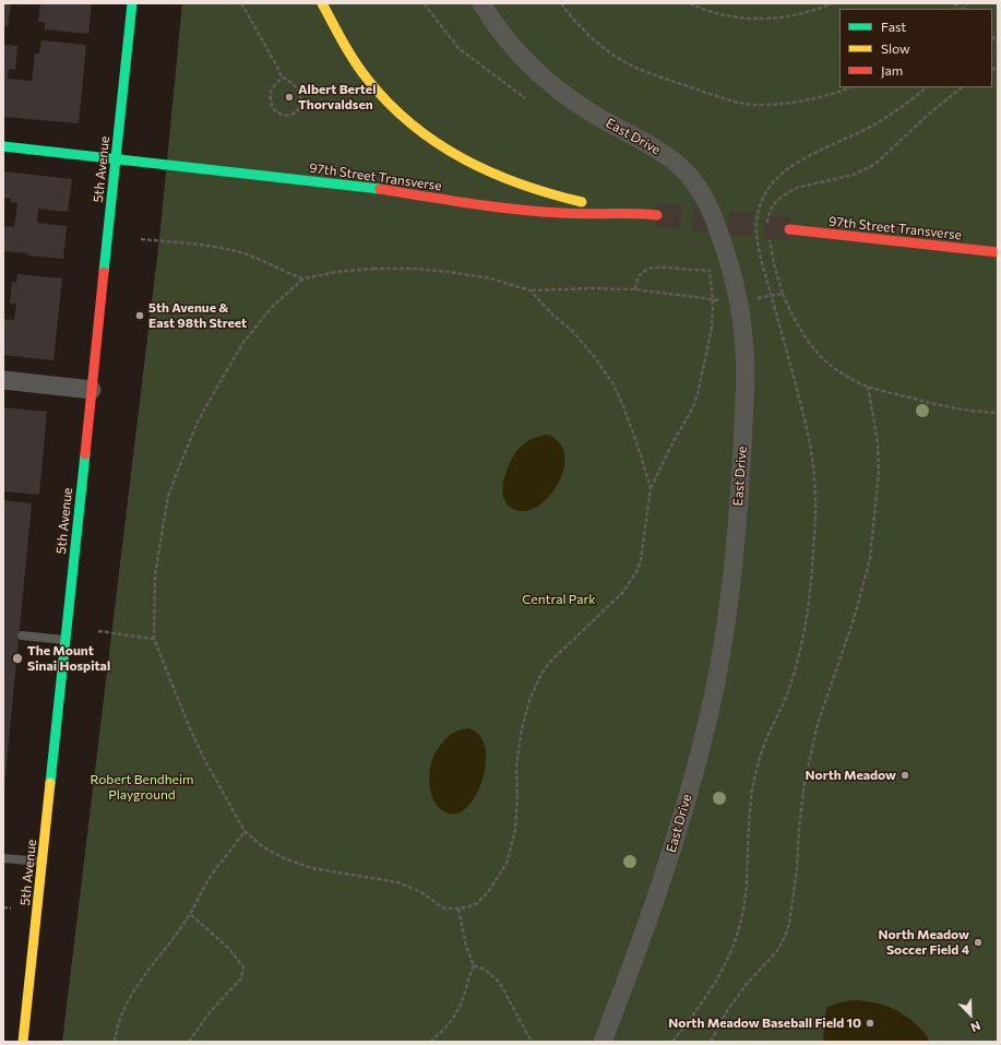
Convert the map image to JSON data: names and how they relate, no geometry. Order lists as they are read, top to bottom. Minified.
{"streets":{"main road":["5th Avenue","97th Street Transverse"],"street":["East Drive"]},"crossings":[["5th Avenue","97th Street Transverse"]],"parks":["Central Park","Robert Bendheim Playground"],"places":["Albert Bertel Thorvaldsen","5th Avenue & East 98th Street","The Mount Sinai Hospital","North Meadow","North Meadow Soccer Field 4","North Meadow Baseball Field 10"],"legend":["Fast","Slow","Jam"],"north":"bottom right"}
